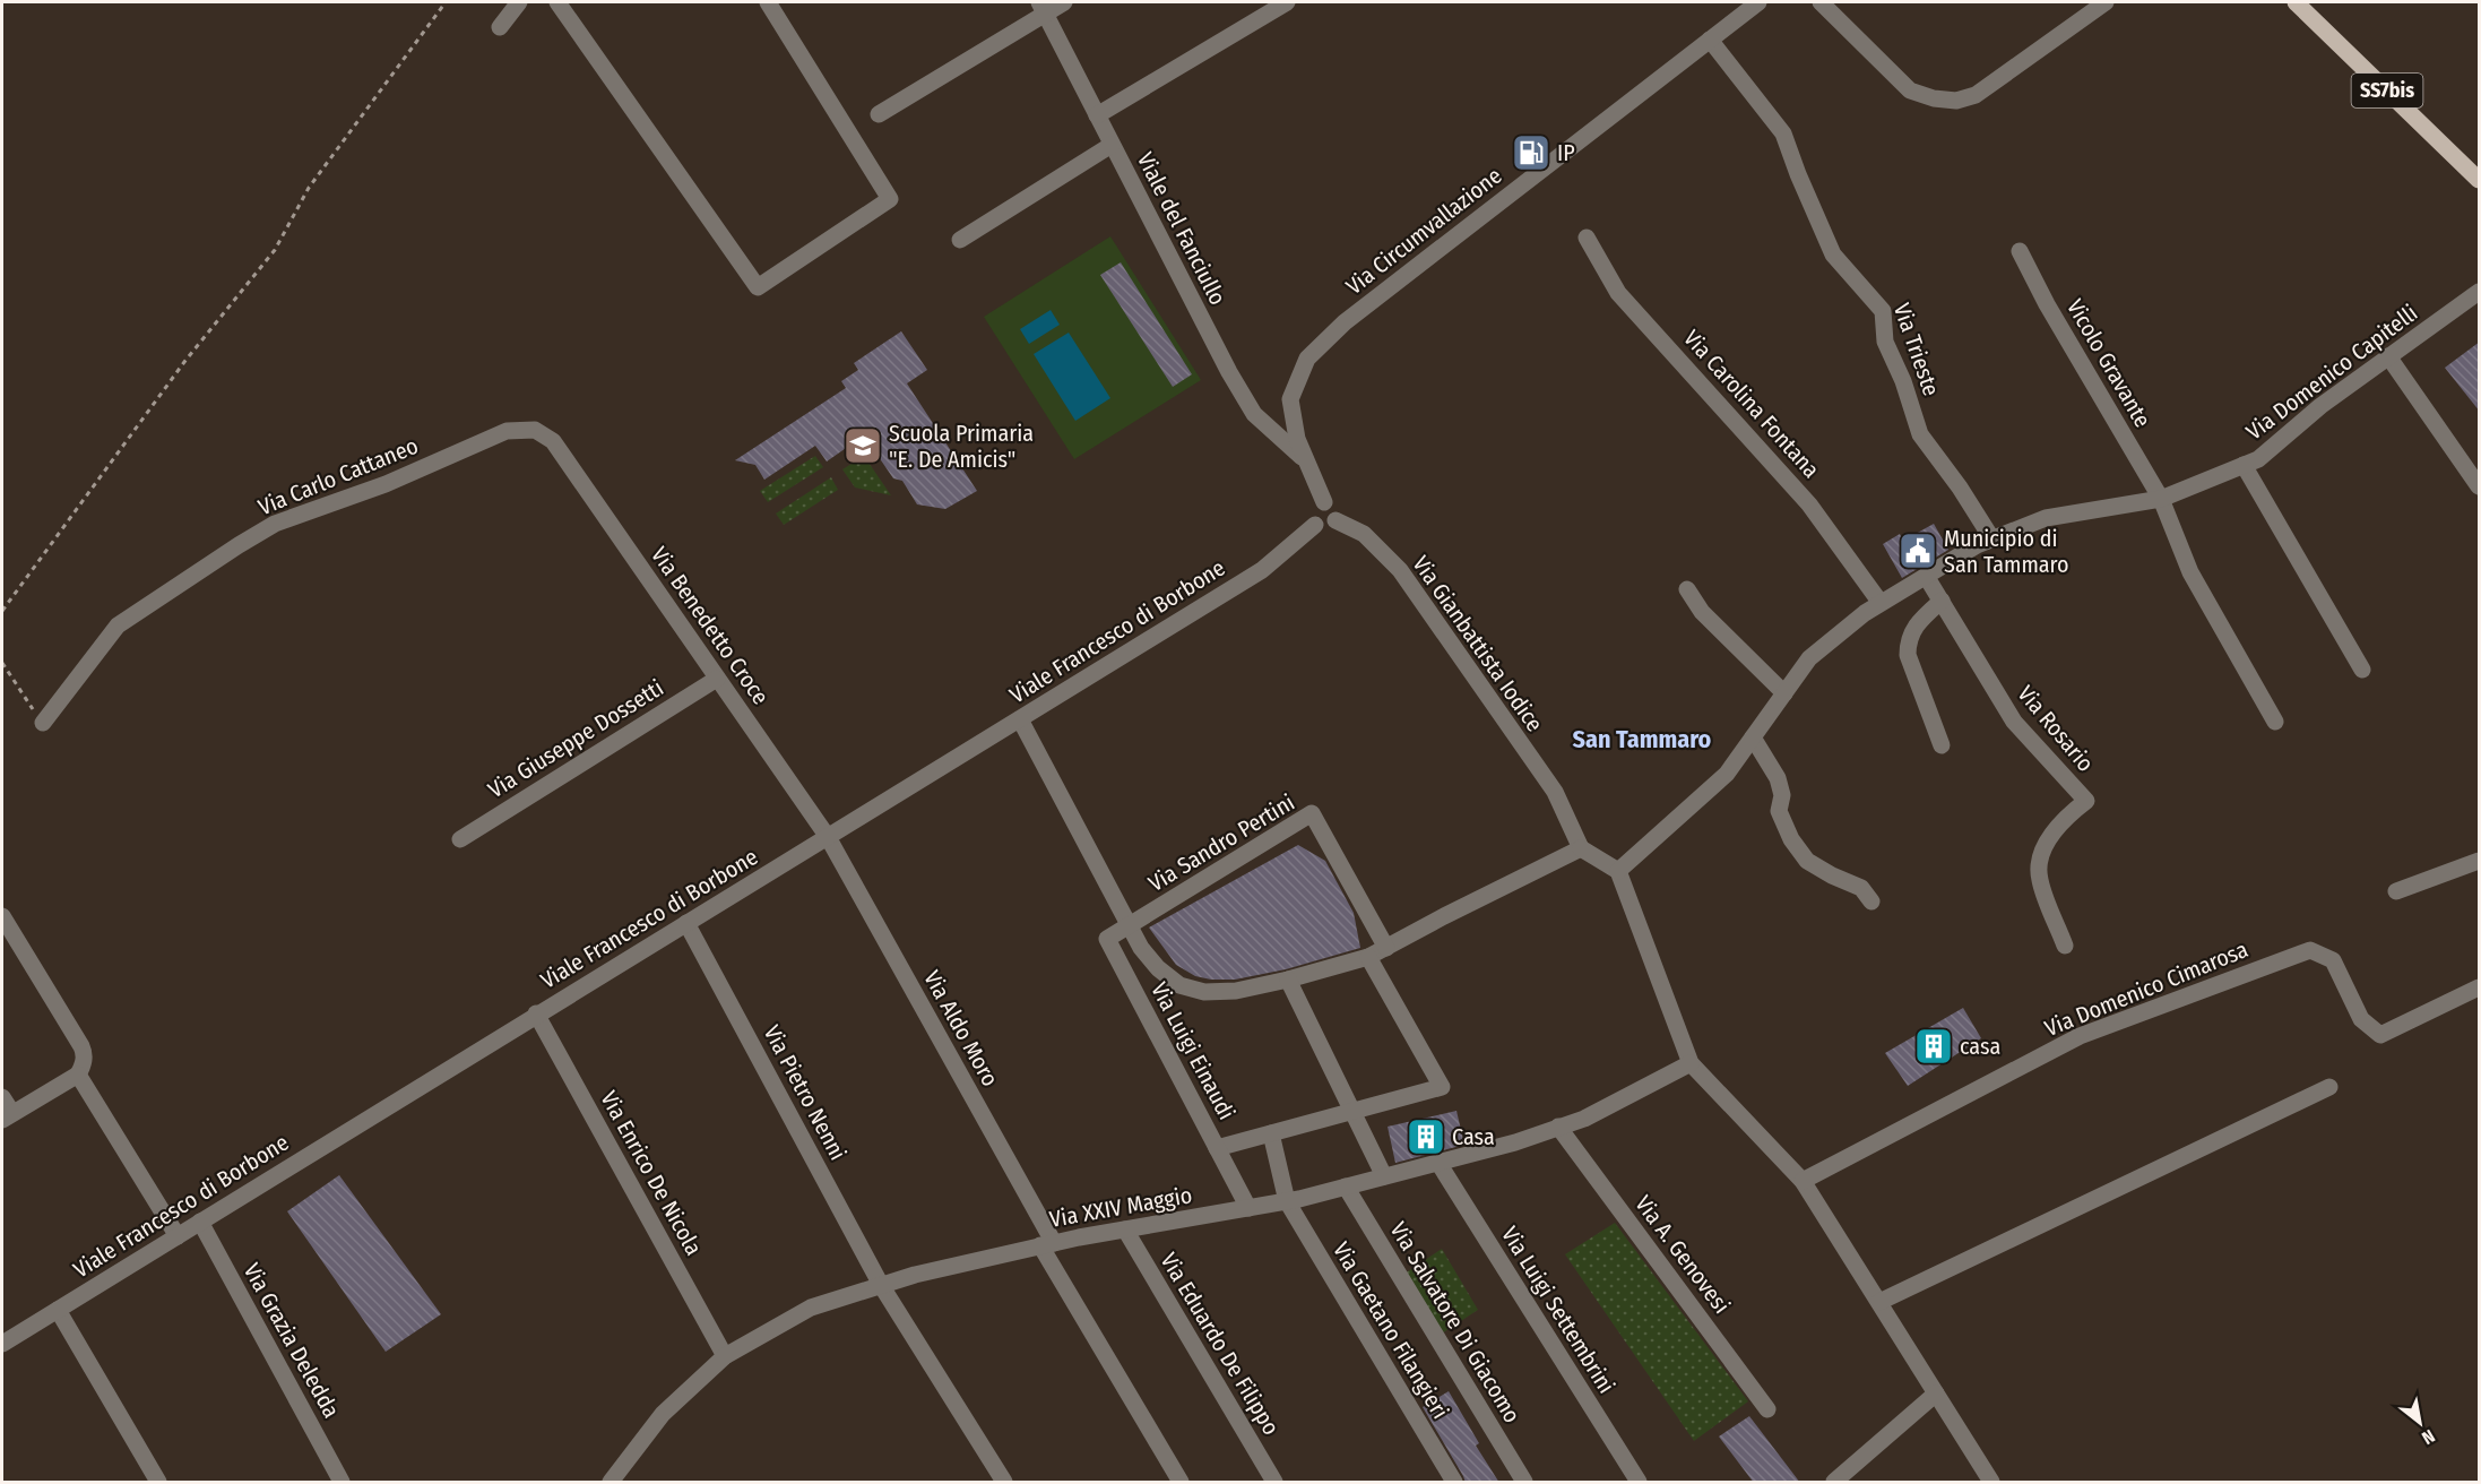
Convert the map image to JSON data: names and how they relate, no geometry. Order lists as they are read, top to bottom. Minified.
{"streets":{"main road":["SS7bis"],"street":["Viale del Fanciullo","Via Circumvallazione","Via Trieste","Vicolo Gravante","Via Domenico Capitelli","Via Carolina Fontana","Via Carlo Cattaneo","Via Benedetto Croce","Viale Francesco di Borbone","Via Gianbattista Iodice","Via Rosario","Via Giuseppe Dossetti","Via Sandro Pertini","Via Domenico Cimarosa","Via Aldo Moro","Via Luigi Einaudi","Via Pietro Nenni","Via Enrico De Nicola","Via XXIV Maggio","Via A. Genovesi","Via Luigi Settembrini","Via Salvatore Di Giacomo","Via Gaetano Filangieri","Via Grazia Deledda","Via Eduardo De Filippo"]},"crossings":[["Viale del Fanciullo","Via Circumvallazione"],["Via Circumvallazione","Via Trieste"],["Via Circumvallazione","Viale Francesco di Borbone"],["Via Circumvallazione","Via Gianbattista Iodice"],["Via Trieste","Via Domenico Capitelli"],["Vicolo Gravante","Via Domenico Capitelli"],["Via Domenico Capitelli","Via Carolina Fontana"],["Via Domenico Capitelli","Via Rosario"],["Via Carlo Cattaneo","Via Benedetto Croce"],["Via Benedetto Croce","Viale Francesco di Borbone"],["Via Benedetto Croce","Via Giuseppe Dossetti"],["Via Benedetto Croce","Via Aldo Moro"],["Viale Francesco di Borbone","Via Gianbattista Iodice"],["Viale Francesco di Borbone","Via Aldo Moro"],["Viale Francesco di Borbone","Via Pietro Nenni"],["Viale Francesco di Borbone","Via Enrico De Nicola"],["Viale Francesco di Borbone","Via Grazia Deledda"],["Via Sandro Pertini","Via Luigi Einaudi"],["Via Aldo Moro","Via XXIV Maggio"],["Via Luigi Einaudi","Via XXIV Maggio"],["Via Pietro Nenni","Via XXIV Maggio"],["Via Enrico De Nicola","Via XXIV Maggio"],["Via XXIV Maggio","Via A. Genovesi"],["Via XXIV Maggio","Via Luigi Settembrini"],["Via XXIV Maggio","Via Salvatore Di Giacomo"],["Via XXIV Maggio","Via Gaetano Filangieri"],["Via XXIV Maggio","Via Eduardo De Filippo"]],"districts":["San Tammaro"],"places":{"fuel station":["IP"],"school or university":["Scuola Primaria \"E. De Amicis\""],"public building":["Municipio di San Tammaro"],"building":["casa","Casa"]},"north":"bottom right"}
